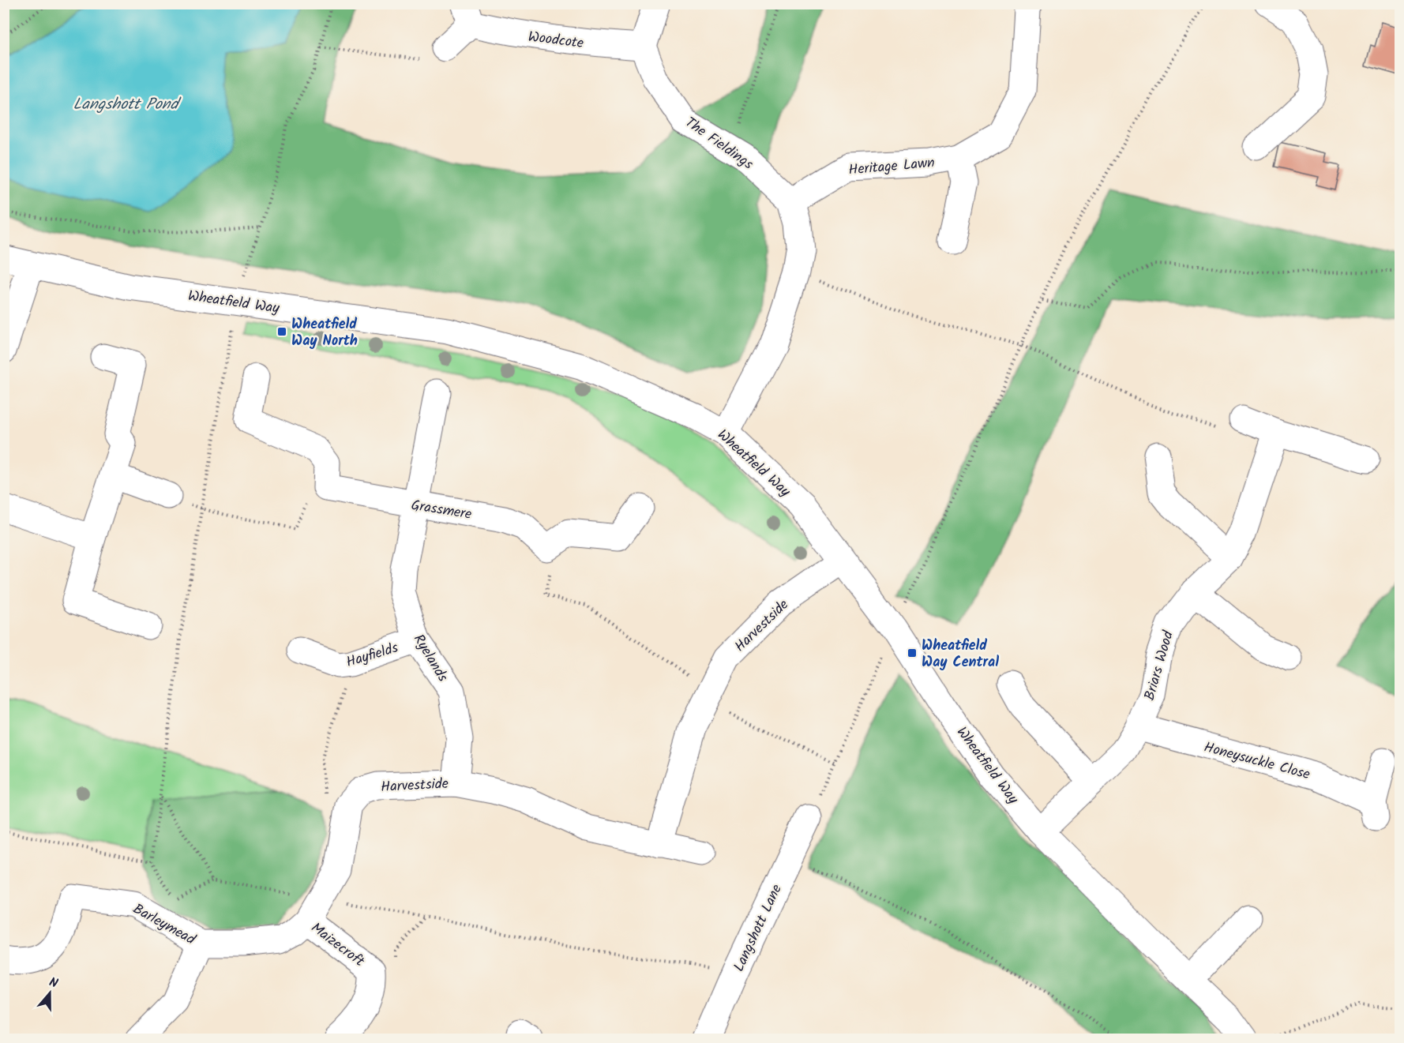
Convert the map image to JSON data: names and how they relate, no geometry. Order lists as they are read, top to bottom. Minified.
{"streets":{"street":["Woodcote","The Fieldings","Heritage Lawn","Wheatfield Way","Grassmere","Harvestside","Hayfields","Ryelands","Briars Wood","Honeysuckle Close","Barleymead","Langshott Lane","Maizecroft"]},"crossings":[["Woodcote","The Fieldings"],["The Fieldings","Heritage Lawn"],["Wheatfield Way","Harvestside"],["Wheatfield Way","Briars Wood"],["Grassmere","Ryelands"],["Harvestside","Ryelands"],["Harvestside","Barleymead"],["Harvestside","Maizecroft"],["Hayfields","Ryelands"],["Briars Wood","Honeysuckle Close"]],"water":["Langshott Pond"],"places":{"transit":["Wheatfield Way North","Wheatfield Way Central"]},"north":"top"}
